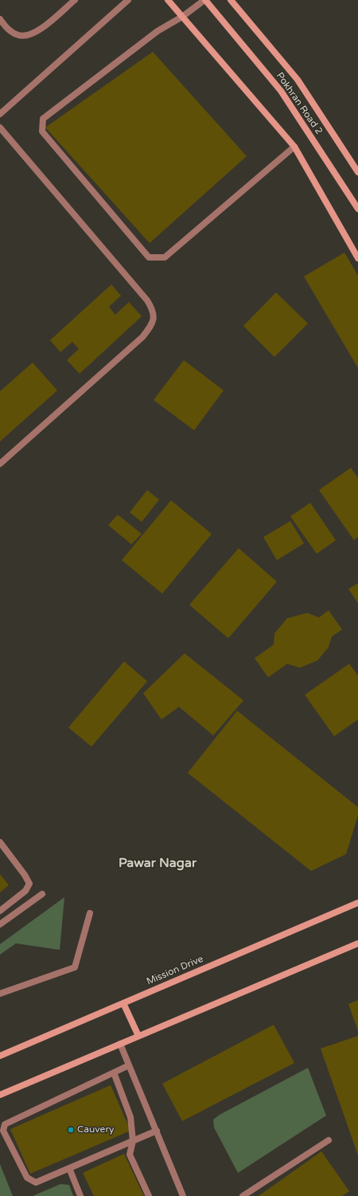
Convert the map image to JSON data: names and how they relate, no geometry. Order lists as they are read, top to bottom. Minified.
{"streets":{"street":["Pokhran Road 2","Mission Drive"]},"districts":["Pawar Nagar"],"places":["Cauvery"]}
